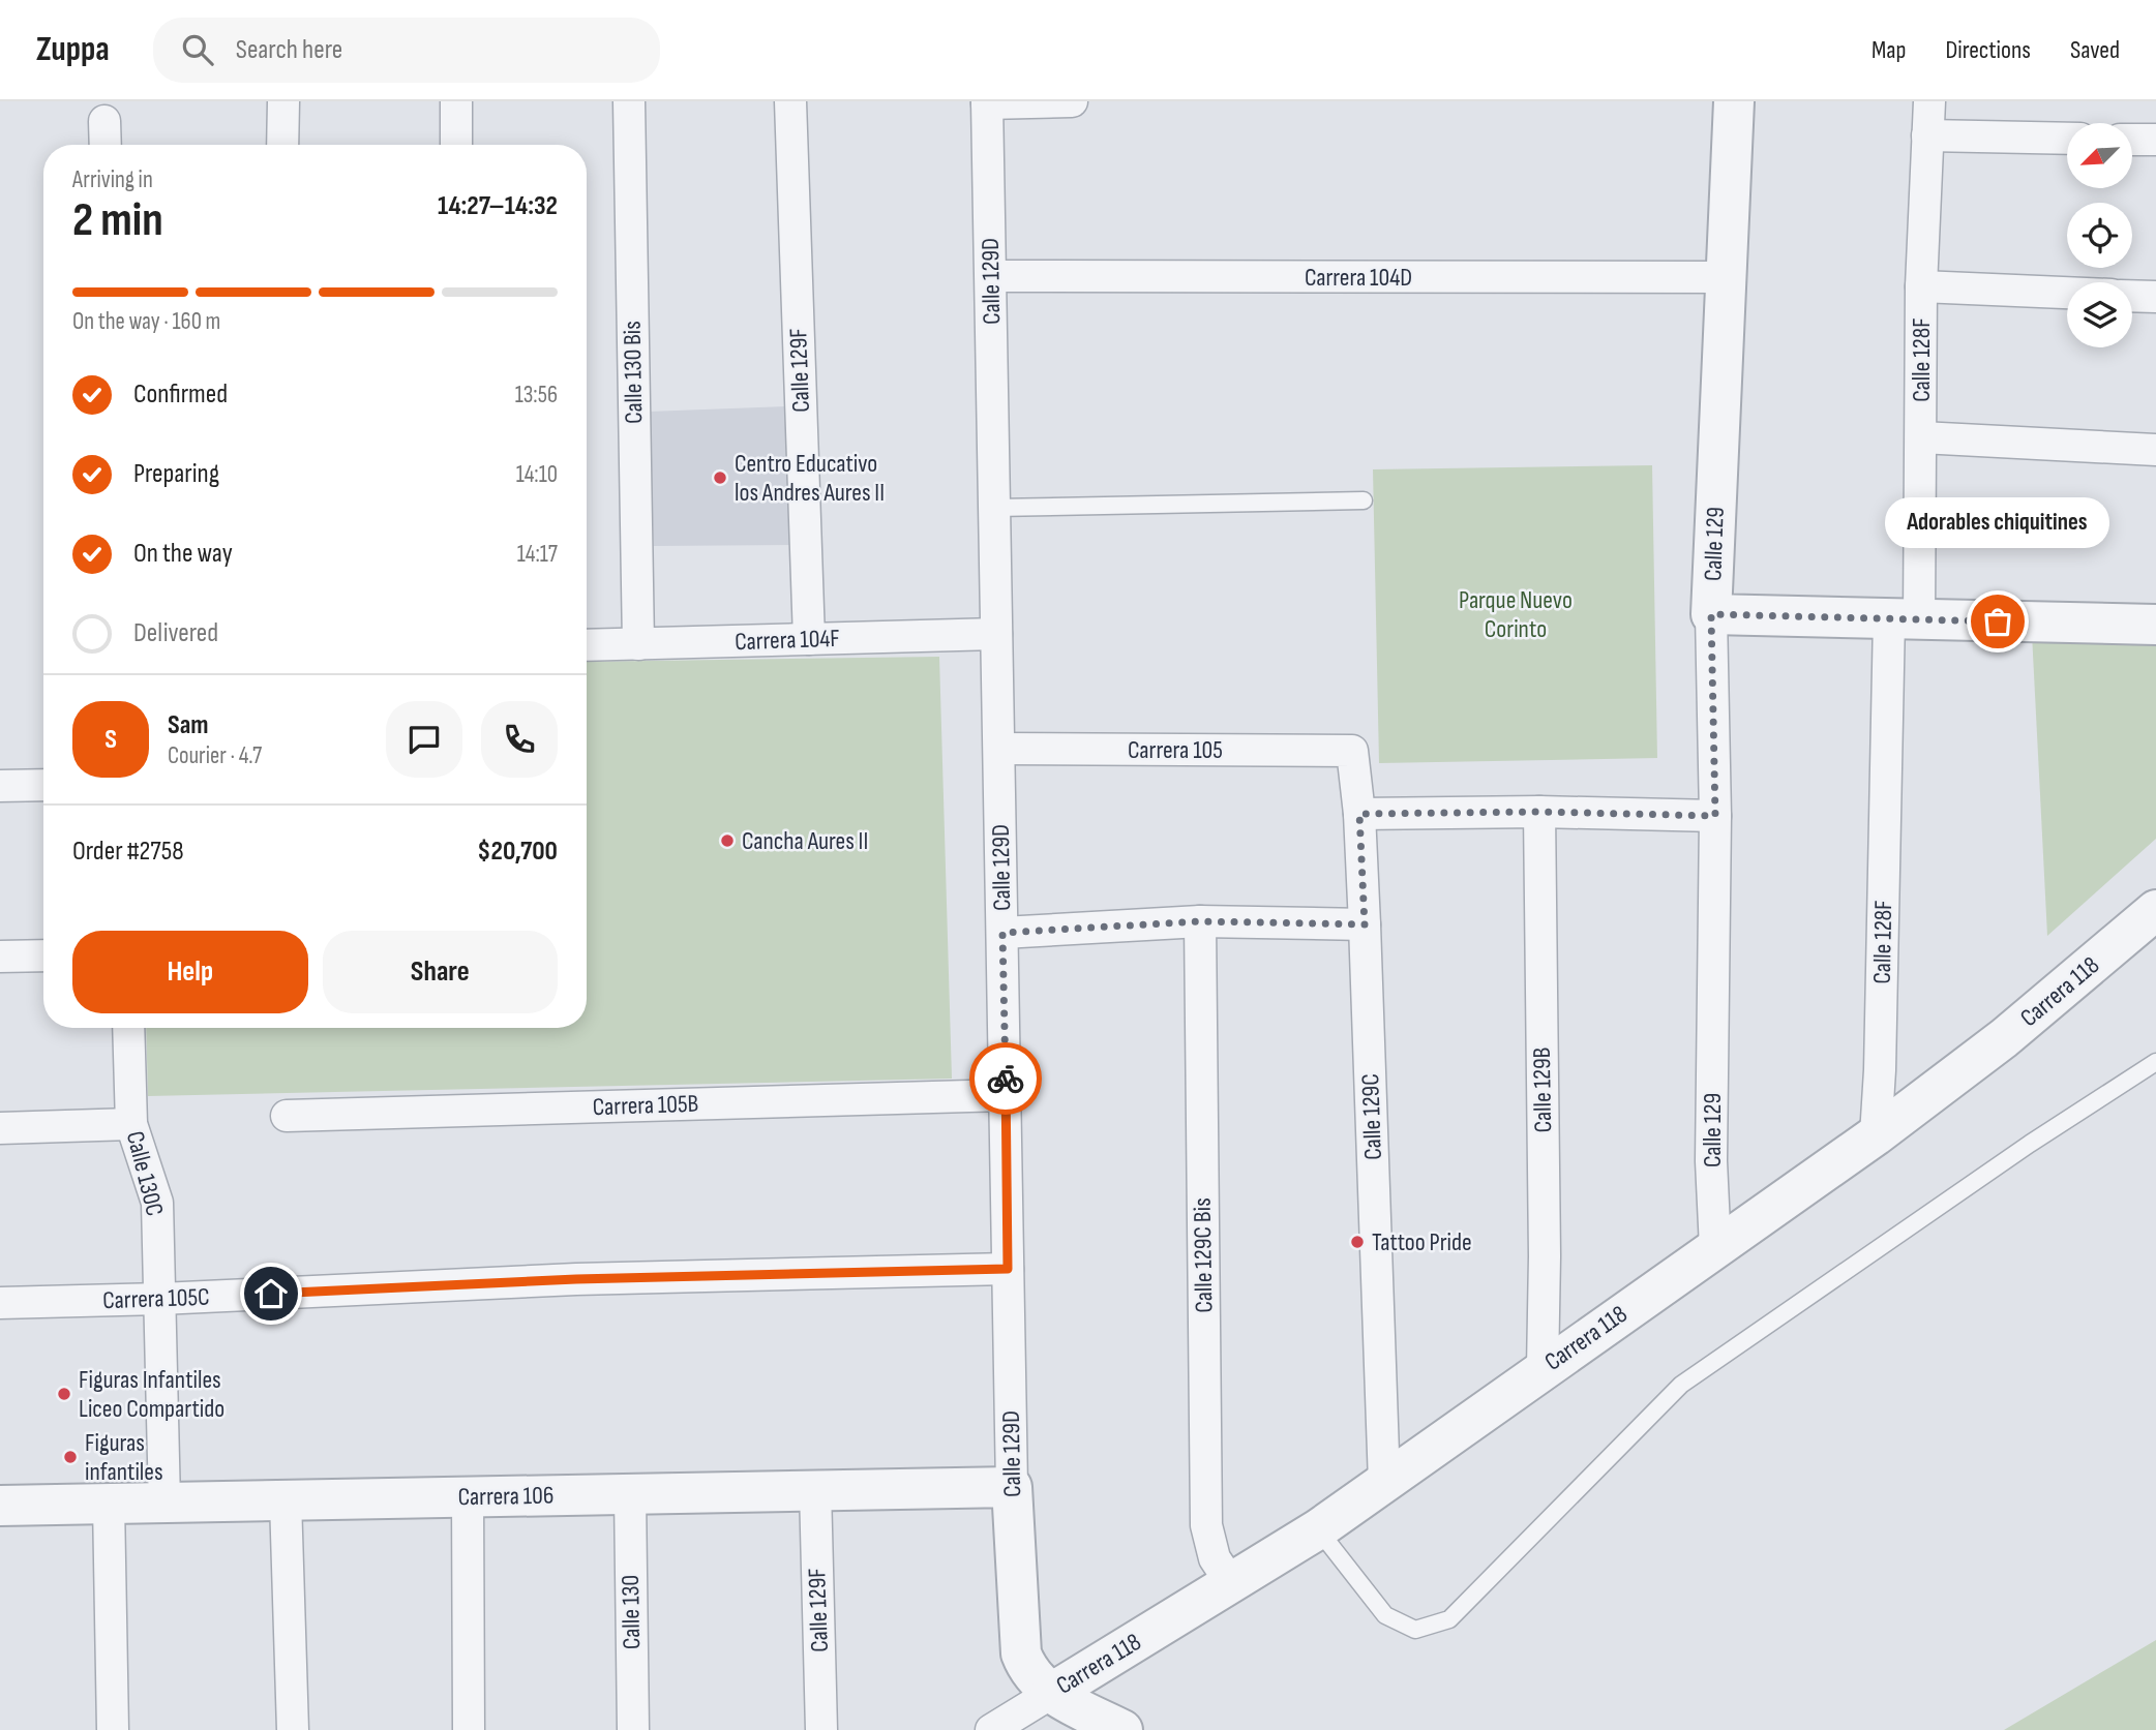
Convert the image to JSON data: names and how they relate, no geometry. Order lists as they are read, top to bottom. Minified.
{"streets":{"street":["Carrera 104D","Calle 129D","Calle 128F","Calle 129F","Calle 130 Bis","Calle 129","Carrera 104F","Carrera 105","Carrera 118","Calle 129B","Carrera 105B","Calle 129C","Calle 130C","Calle 129C Bis","Carrera 105C","Carrera 106","Calle 130"]},"crossings":[["Carrera 104D","Calle 129D"],["Carrera 104D","Calle 129"],["Calle 129D","Carrera 104F"],["Calle 129D","Carrera 105"],["Calle 129D","Carrera 118"],["Calle 129D","Carrera 105B"],["Calle 129D","Carrera 105C"],["Calle 129D","Carrera 106"],["Calle 128F","Carrera 118"],["Calle 129F","Carrera 104F"],["Calle 129F","Carrera 106"],["Calle 130 Bis","Carrera 104F"],["Calle 129","Carrera 118"],["Carrera 105","Calle 129C"],["Carrera 118","Calle 129B"],["Carrera 118","Calle 129C"],["Carrera 118","Calle 129C Bis"],["Calle 130C","Carrera 105C"],["Calle 130C","Carrera 106"],["Carrera 106","Calle 130"]],"parks":["Parque Nuevo Corinto"],"places":["Centro Educativo los Andres Aures II","Adorables chiquitines","Cancha Aures II","Tattoo Pride","Figuras Infantiles Liceo Compartido","Figuras infantiles"],"north":"bottom left","page":{"header":"Zuppa","search":"Search here","nav":["Map","Directions","Saved"],"heading":["2 min","Arriving in","14:27–14:32"],"panel":["Sam","Courier · 4.7","Order #2758","$20,700"],"bar":"On the way · 160 m","list":[["Confirmed","13:56"],["Preparing","14:10"],["On the way","14:17"],"Delivered"],"bubble":"Adorables chiquitines","round":"S","buttons":["Help","Share"]}}
